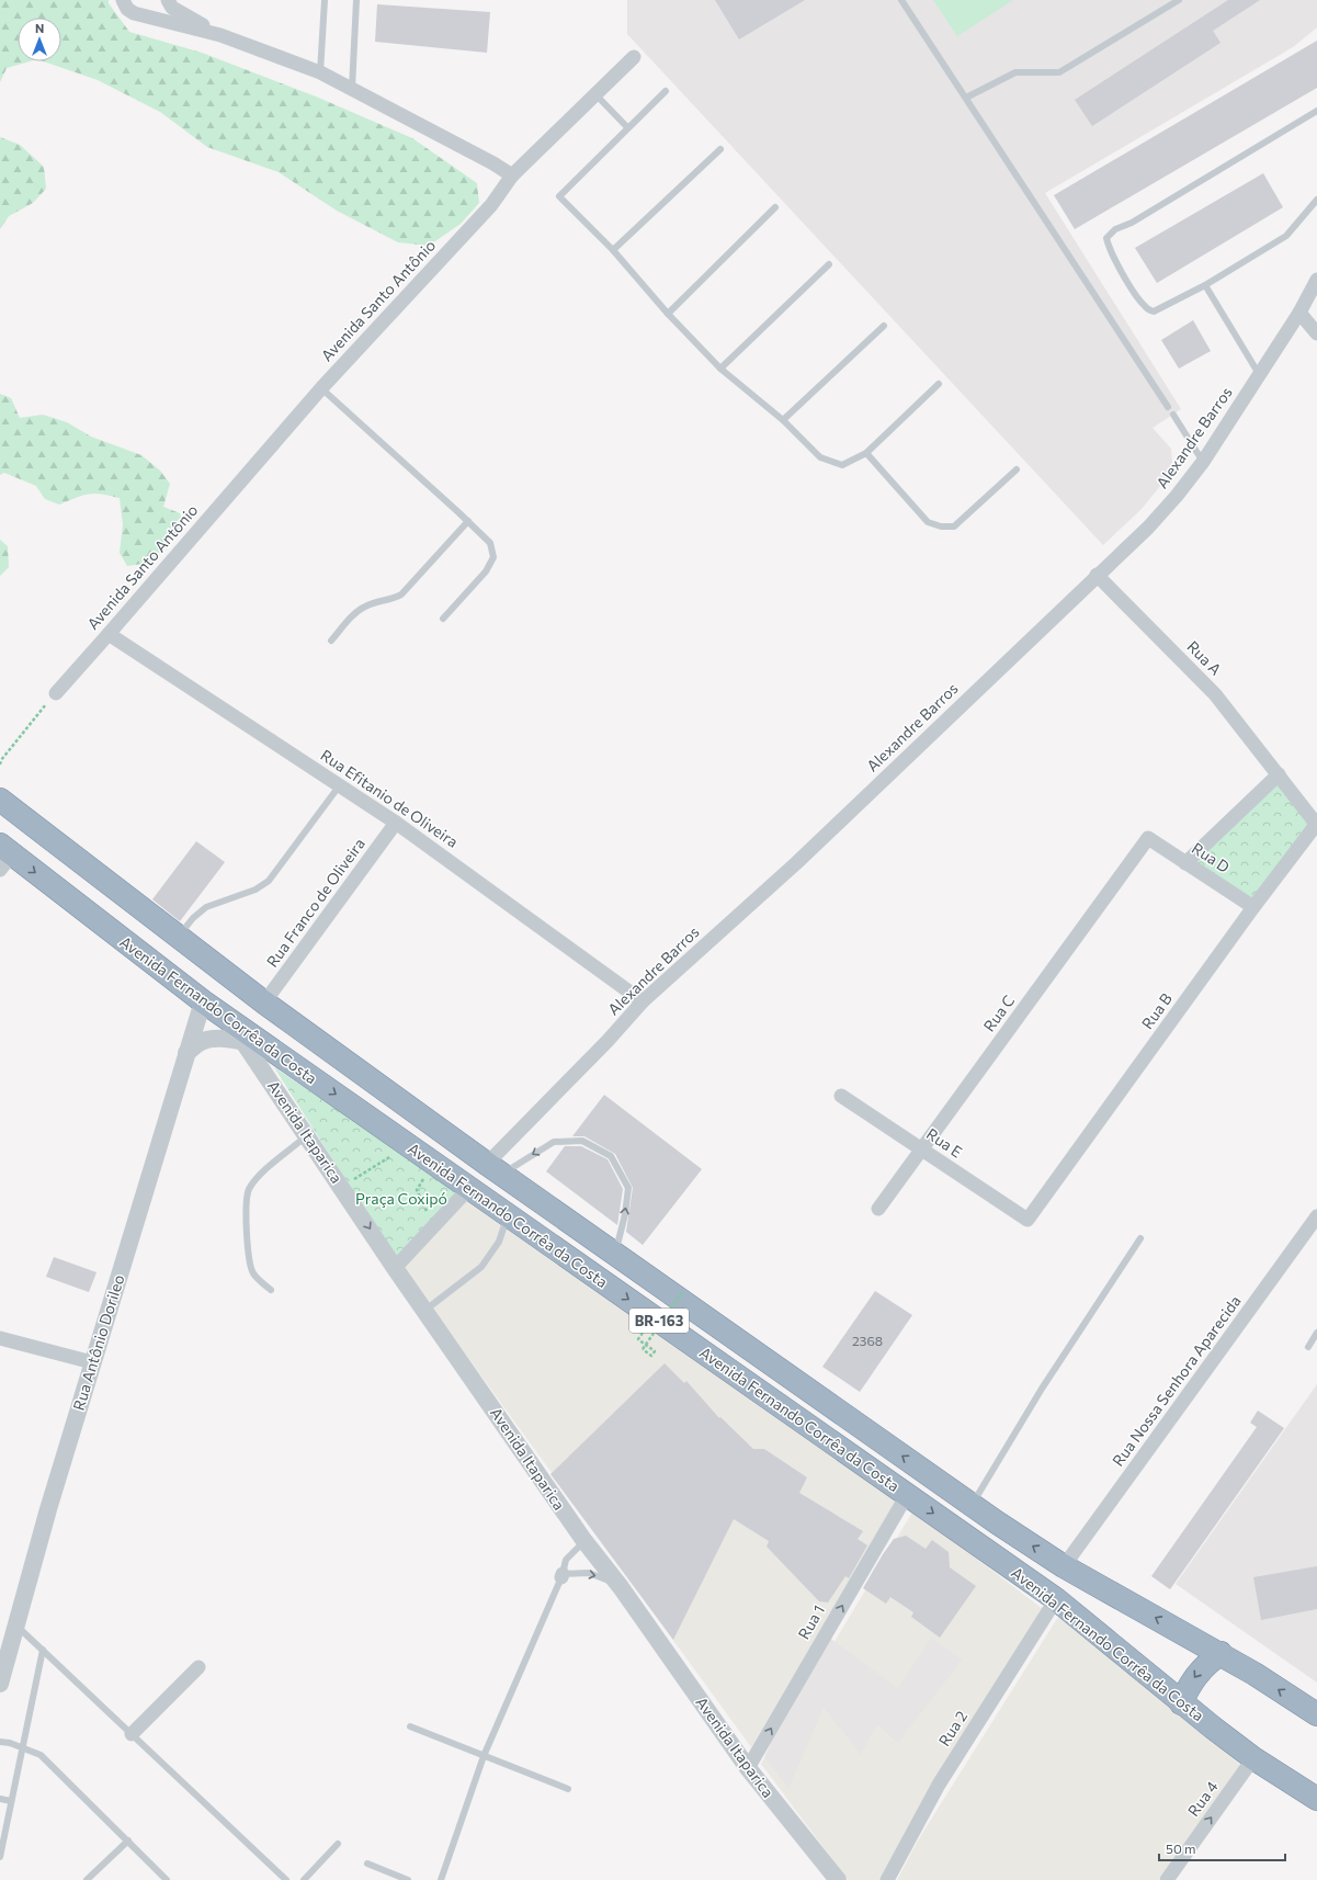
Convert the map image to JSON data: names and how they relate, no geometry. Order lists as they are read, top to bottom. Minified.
{"streets":{"highway":["Avenida Fernando Corrêa da Costa","BR-163"],"street":["Avenida Santo Antônio","Alexandre Barros","Rua A","Rua Efitanio de Oliveira","Rua D","Rua Franco de Oliveira","Rua B","Rua C","Avenida Itaparica","Rua E","Rua Antônio Dorileo","Rua Nossa Senhora Aparecida","Rua 1","Rua 2","Rua 4"]},"crossings":[["Avenida Santo Antônio","Rua Efitanio de Oliveira"],["Alexandre Barros","Rua A"],["Alexandre Barros","Rua Efitanio de Oliveira"],["Alexandre Barros","Avenida Fernando Corrêa da Costa"],["Rua A","Rua B"],["Rua Efitanio de Oliveira","Rua Franco de Oliveira"],["Rua D","Rua B"],["Rua D","Rua C"],["Rua Franco de Oliveira","Avenida Fernando Corrêa da Costa"],["Avenida Fernando Corrêa da Costa","Avenida Itaparica"],["Avenida Fernando Corrêa da Costa","Rua Antônio Dorileo"],["Avenida Fernando Corrêa da Costa","Rua Nossa Senhora Aparecida"],["Avenida Fernando Corrêa da Costa","Rua 1"],["Avenida Fernando Corrêa da Costa","Rua 2"],["Avenida Fernando Corrêa da Costa","Rua 4"],["Rua B","Rua E"],["Rua C","Rua E"],["Avenida Itaparica","Rua 1"]],"one_way":["Rua 1","Rua 4"],"parks":["Praça Coxipó"],"house_numbers":["2368"],"scale_bar":"50 m","north":"top"}
